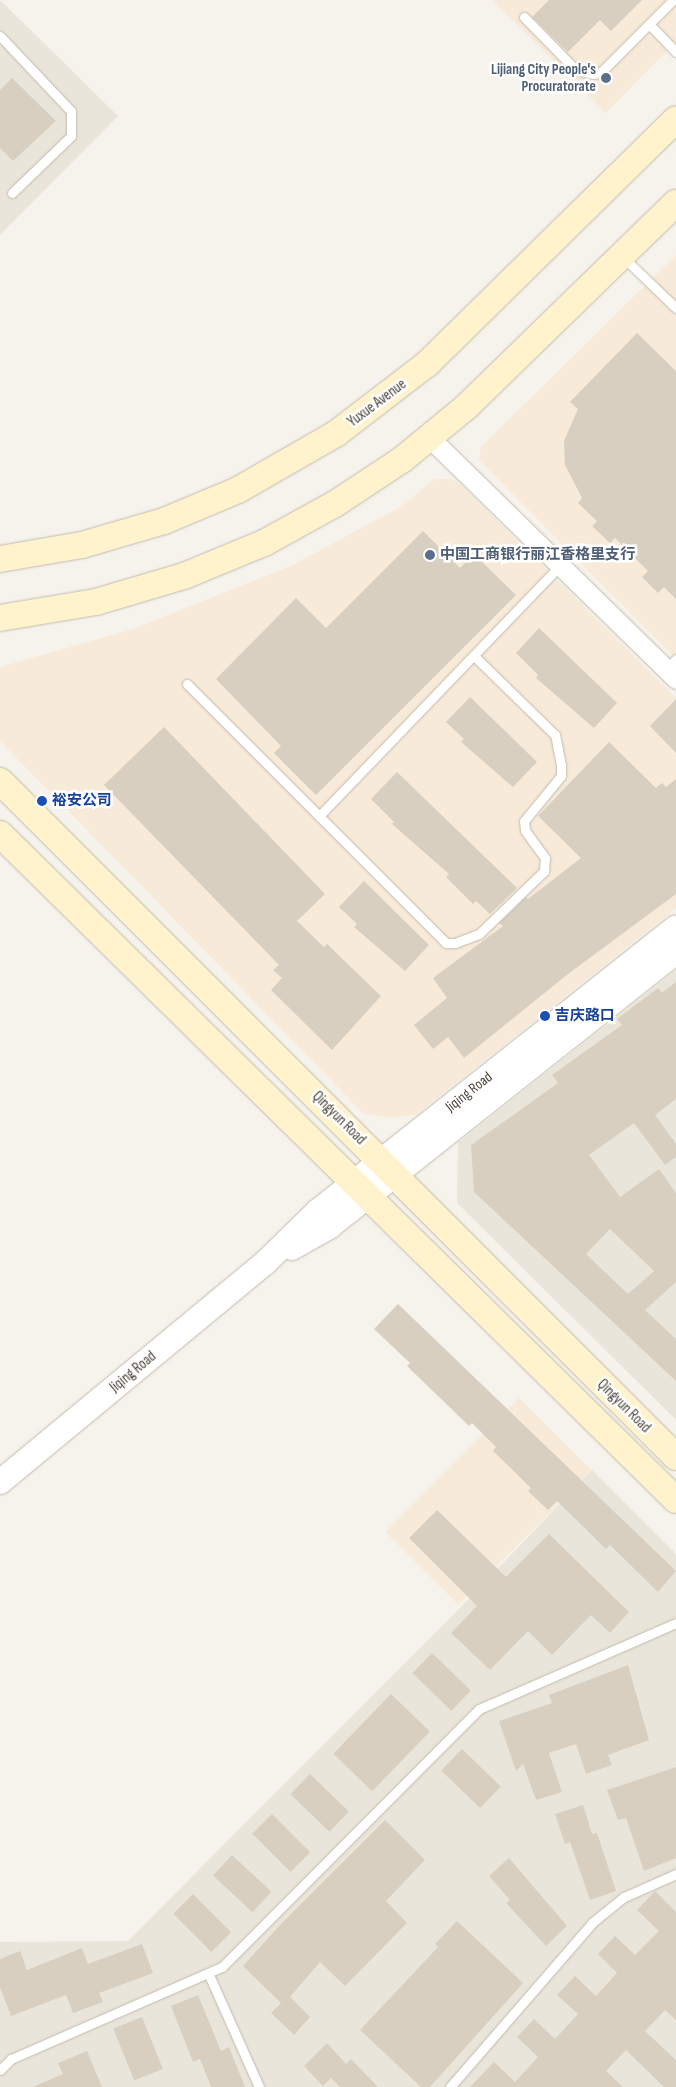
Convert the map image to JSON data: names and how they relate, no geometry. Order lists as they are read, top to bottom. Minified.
{"streets":{"main road":["Yuxue Avenue","Qingyun Road"],"street":["Jiqing Road"]},"crossings":[["Jiqing Road","Qingyun Road"]],"places":["Lijiang City People's Procuratorate","中国工商银行丽江香格里支行","裕安公司","吉庆路口"]}
